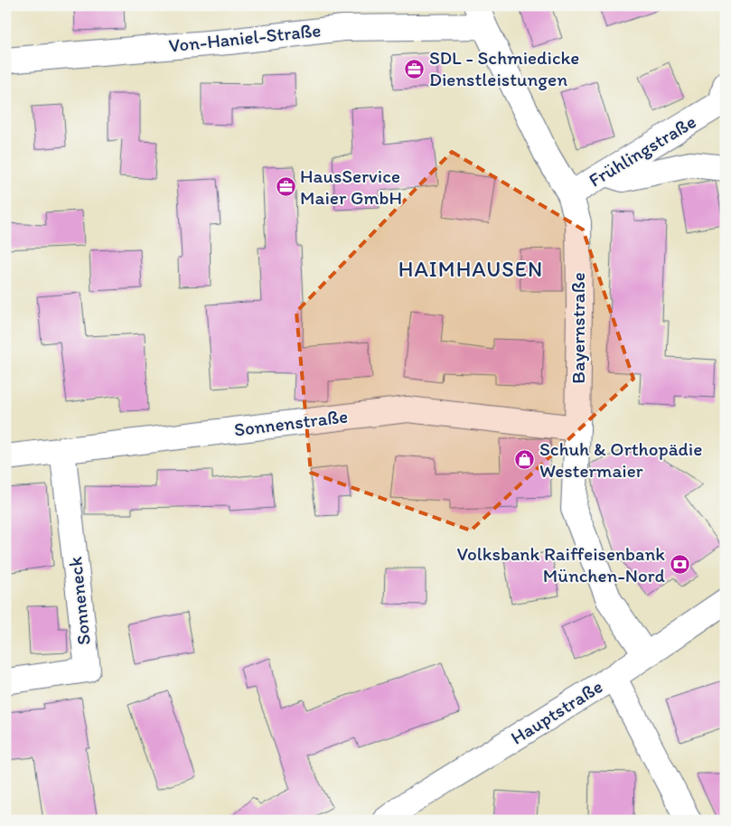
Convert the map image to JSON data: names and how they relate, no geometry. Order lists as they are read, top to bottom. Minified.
{"streets":{"street":["Von-Haniel-Straße","Frühlingstraße","Bayernstraße","Sonnenstraße","Sonneneck","Hauptstraße"]},"crossings":[["Von-Haniel-Straße","Bayernstraße"],["Frühlingstraße","Bayernstraße"],["Bayernstraße","Sonnenstraße"],["Bayernstraße","Hauptstraße"],["Sonnenstraße","Sonneneck"]],"districts":["HAIMHAUSEN"],"places":{"office":["SDL - Schmiedicke Dienstleistungen","HausService Maier GmbH"],"shop":["Schuh & Orthopädie Westermaier"],"bank":["Volksbank Raiffeisenbank München-Nord"]}}
